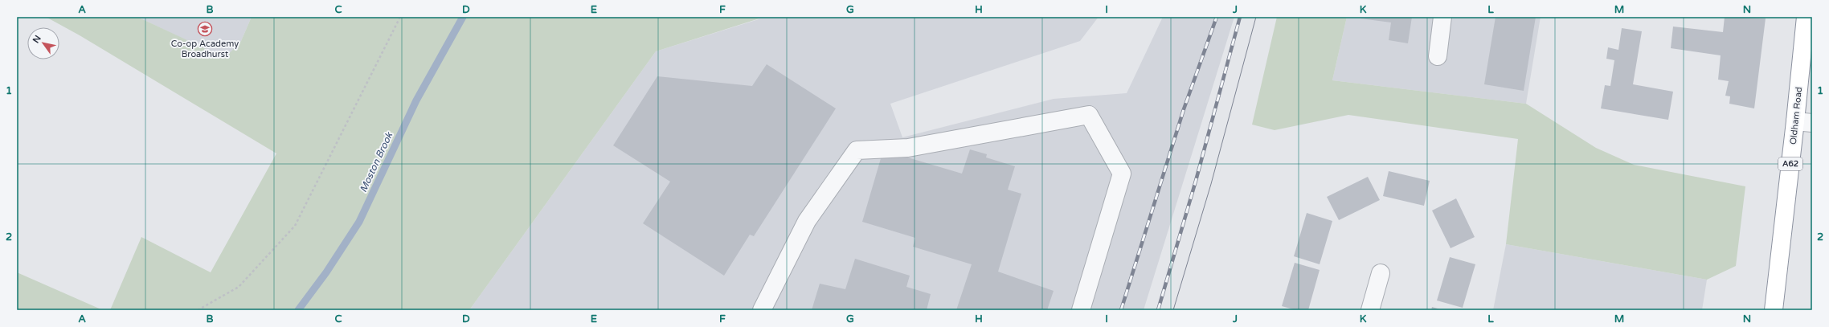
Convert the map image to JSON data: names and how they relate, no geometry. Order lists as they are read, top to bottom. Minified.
{"streets":{"highway":["Oldham Road","A62"]},"water":["Moston Brook"],"places":{"school or university":["Co-op Academy Broadhurst"]},"north":"top left","grid":{"columns":["A","B","C","D","E","F","G","H","I","J","K","L","M","N"],"rows":["1","2"]}}
